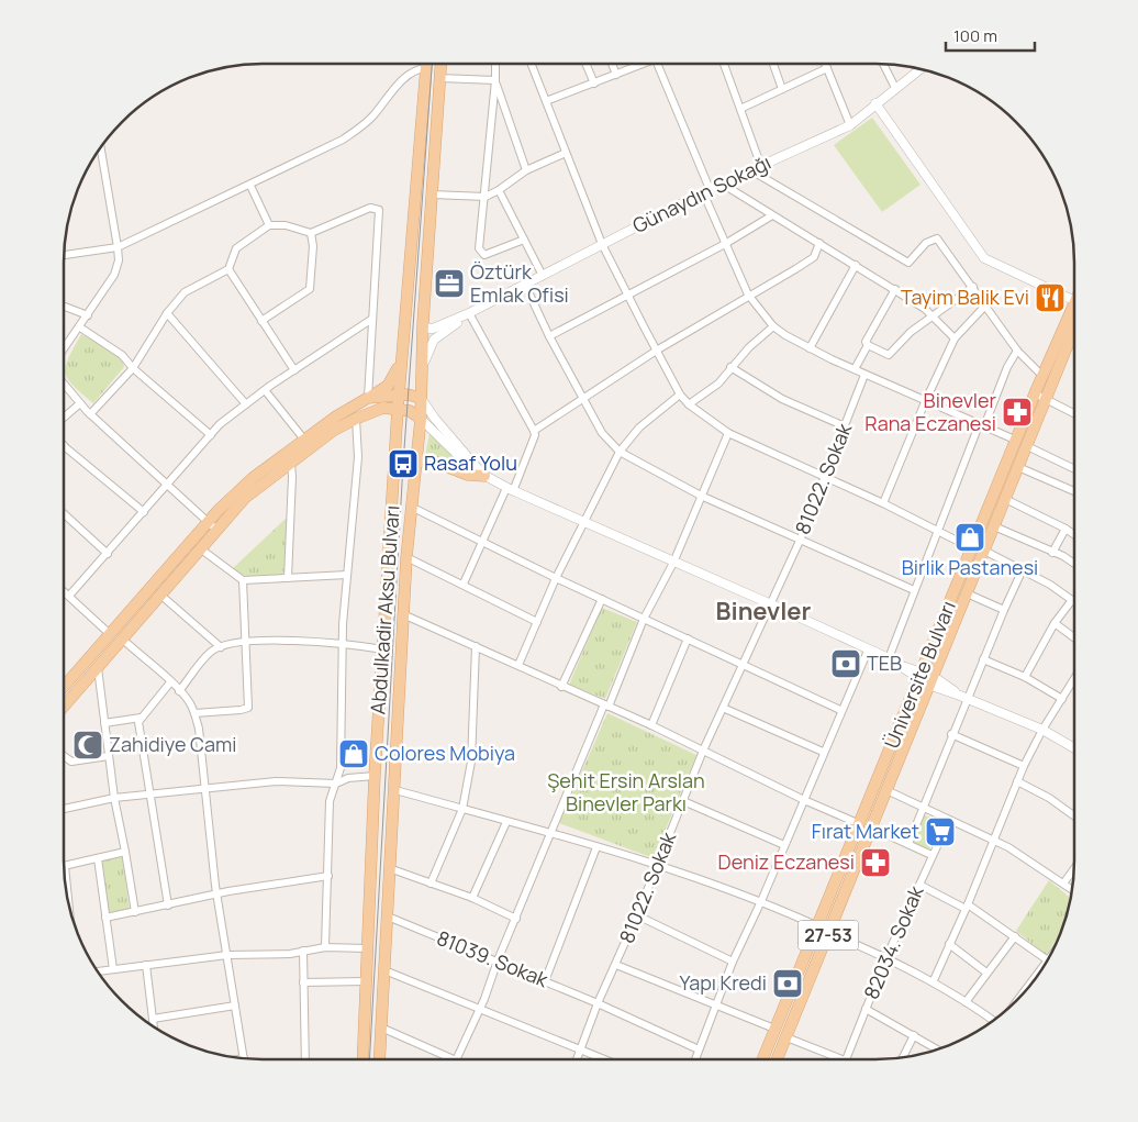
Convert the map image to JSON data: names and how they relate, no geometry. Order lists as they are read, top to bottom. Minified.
{"streets":{"main road":["Abdulkadir Aksu Bulvarı","Üniversite Bulvarı","27-53"],"street":["Günaydın Sokağı","81022. Sokak","82034. Sokak","81039. Sokak"]},"crossings":[["81022. Sokak","81039. Sokak"]],"districts":["Binevler"],"parks":["Şehit Ersin Arslan Binevler Parkı"],"places":{"office":["Öztürk Emlak Ofisi"],"restaurant":["Tayim Balik Evi"],"pharmacy":["Binevler Rana Eczanesi","Deniz Eczanesi"],"bus stop":["Rasaf Yolu"],"shop":["Birlik Pastanesi","Colores Mobiya"],"bank":["TEB","Yapı Kredi"],"mosque":["Zahidiye Cami"],"supermarket":["Fırat Market"]},"scale_bar":"100 m"}
